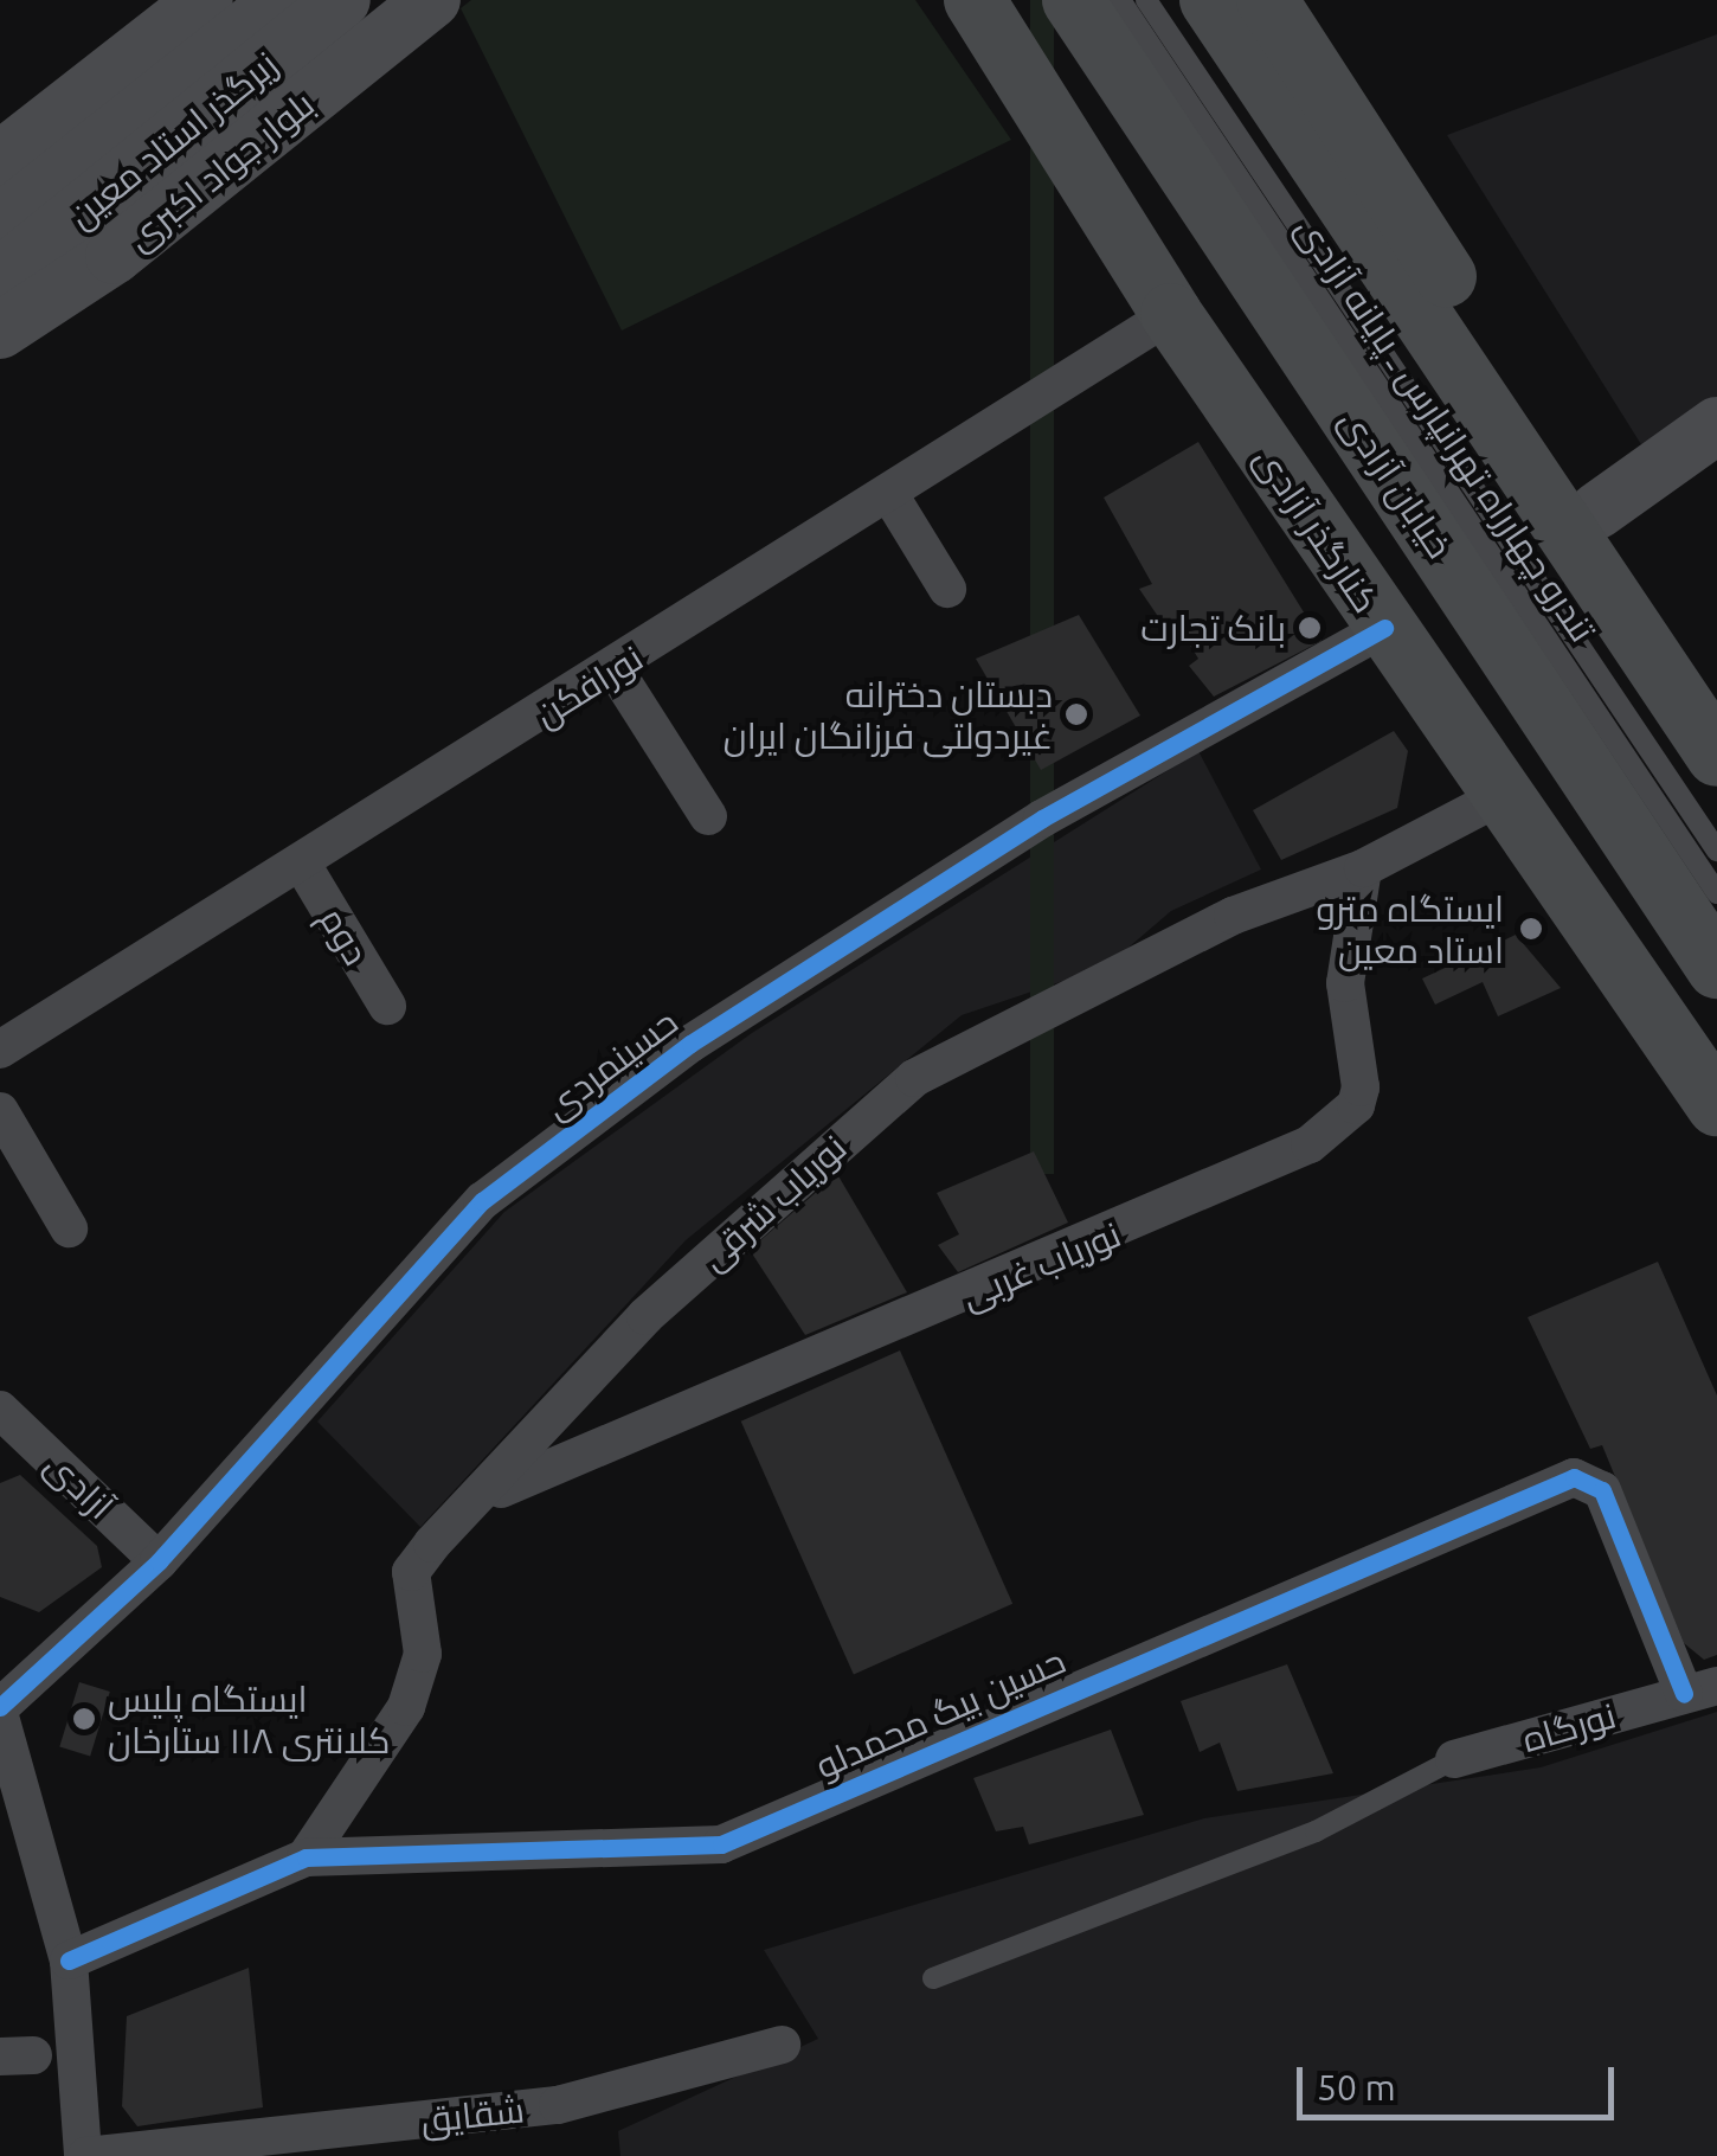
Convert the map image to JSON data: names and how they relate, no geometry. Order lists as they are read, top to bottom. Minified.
{"streets":{"main road":["زیرگذر استاد معین","بلوار جواد اکبری","خیابان آزادی","کنارگذر آزادی"],"street":["نورافکن","دوم","حسینمردی","نوریاب شرقی","نوریاب غربی","آزادی","حسین بیگ محمدلو","نورگاه","شقایق"],"lane":["تندرو چهارراه تهرانپارس ـ پایانه آزادی"]},"crossings":[["کنارگذر آزادی","نورافکن"],["کنارگذر آزادی","حسینمردی"],["کنارگذر آزادی","نوریاب شرقی"],["نورافکن","دوم"],["حسینمردی","آزادی"],["نوریاب شرقی","نوریاب غربی"],["نوریاب شرقی","حسین بیگ محمدلو"],["حسین بیگ محمدلو","نورگاه"]],"places":["بانک تجارت","دبستان دخترانه غیردولتی فرزانگان ايران","ایستگاه مترو استاد معین","ایستگاه پلیس کلانتری ۱۱۸ ستارخان"],"scale_bar":"50 m"}
